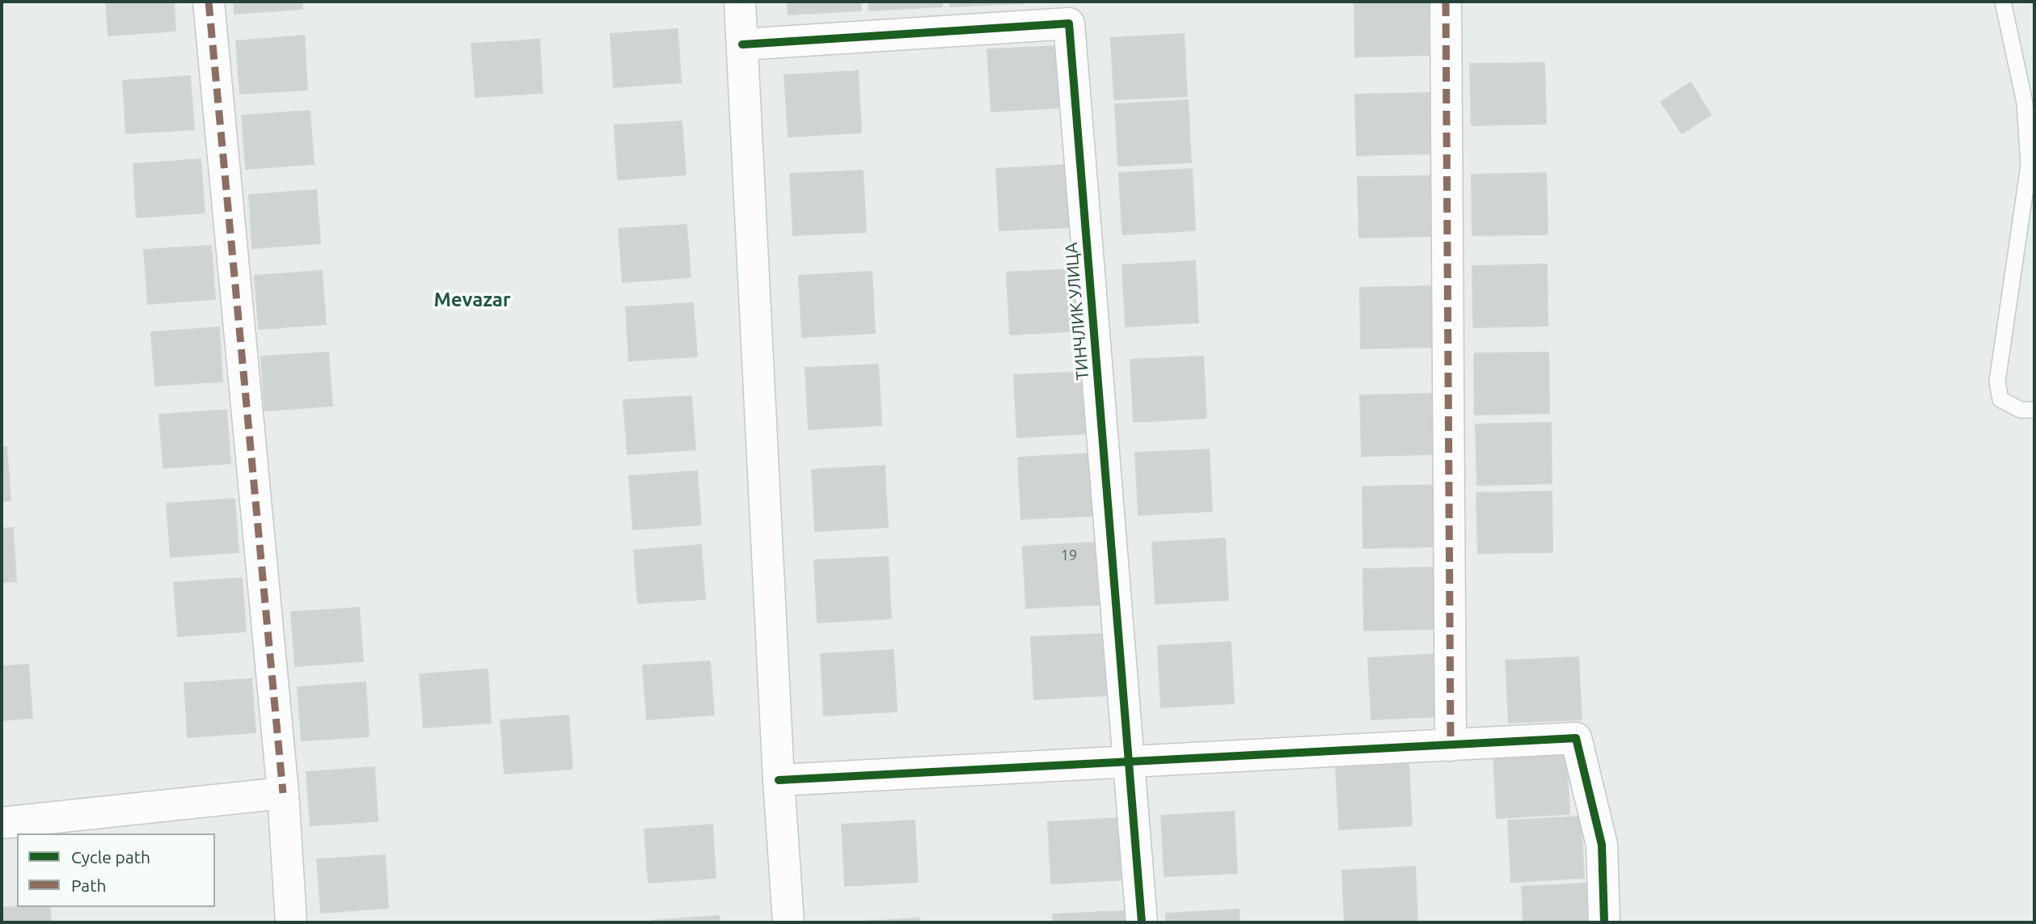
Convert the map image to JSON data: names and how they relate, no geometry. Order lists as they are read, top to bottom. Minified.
{"streets":{"street":["ТИНЧЛИК УЛИЦА"]},"districts":["Mevazar"],"house_numbers":["19"],"legend":["Cycle path","Path"]}
